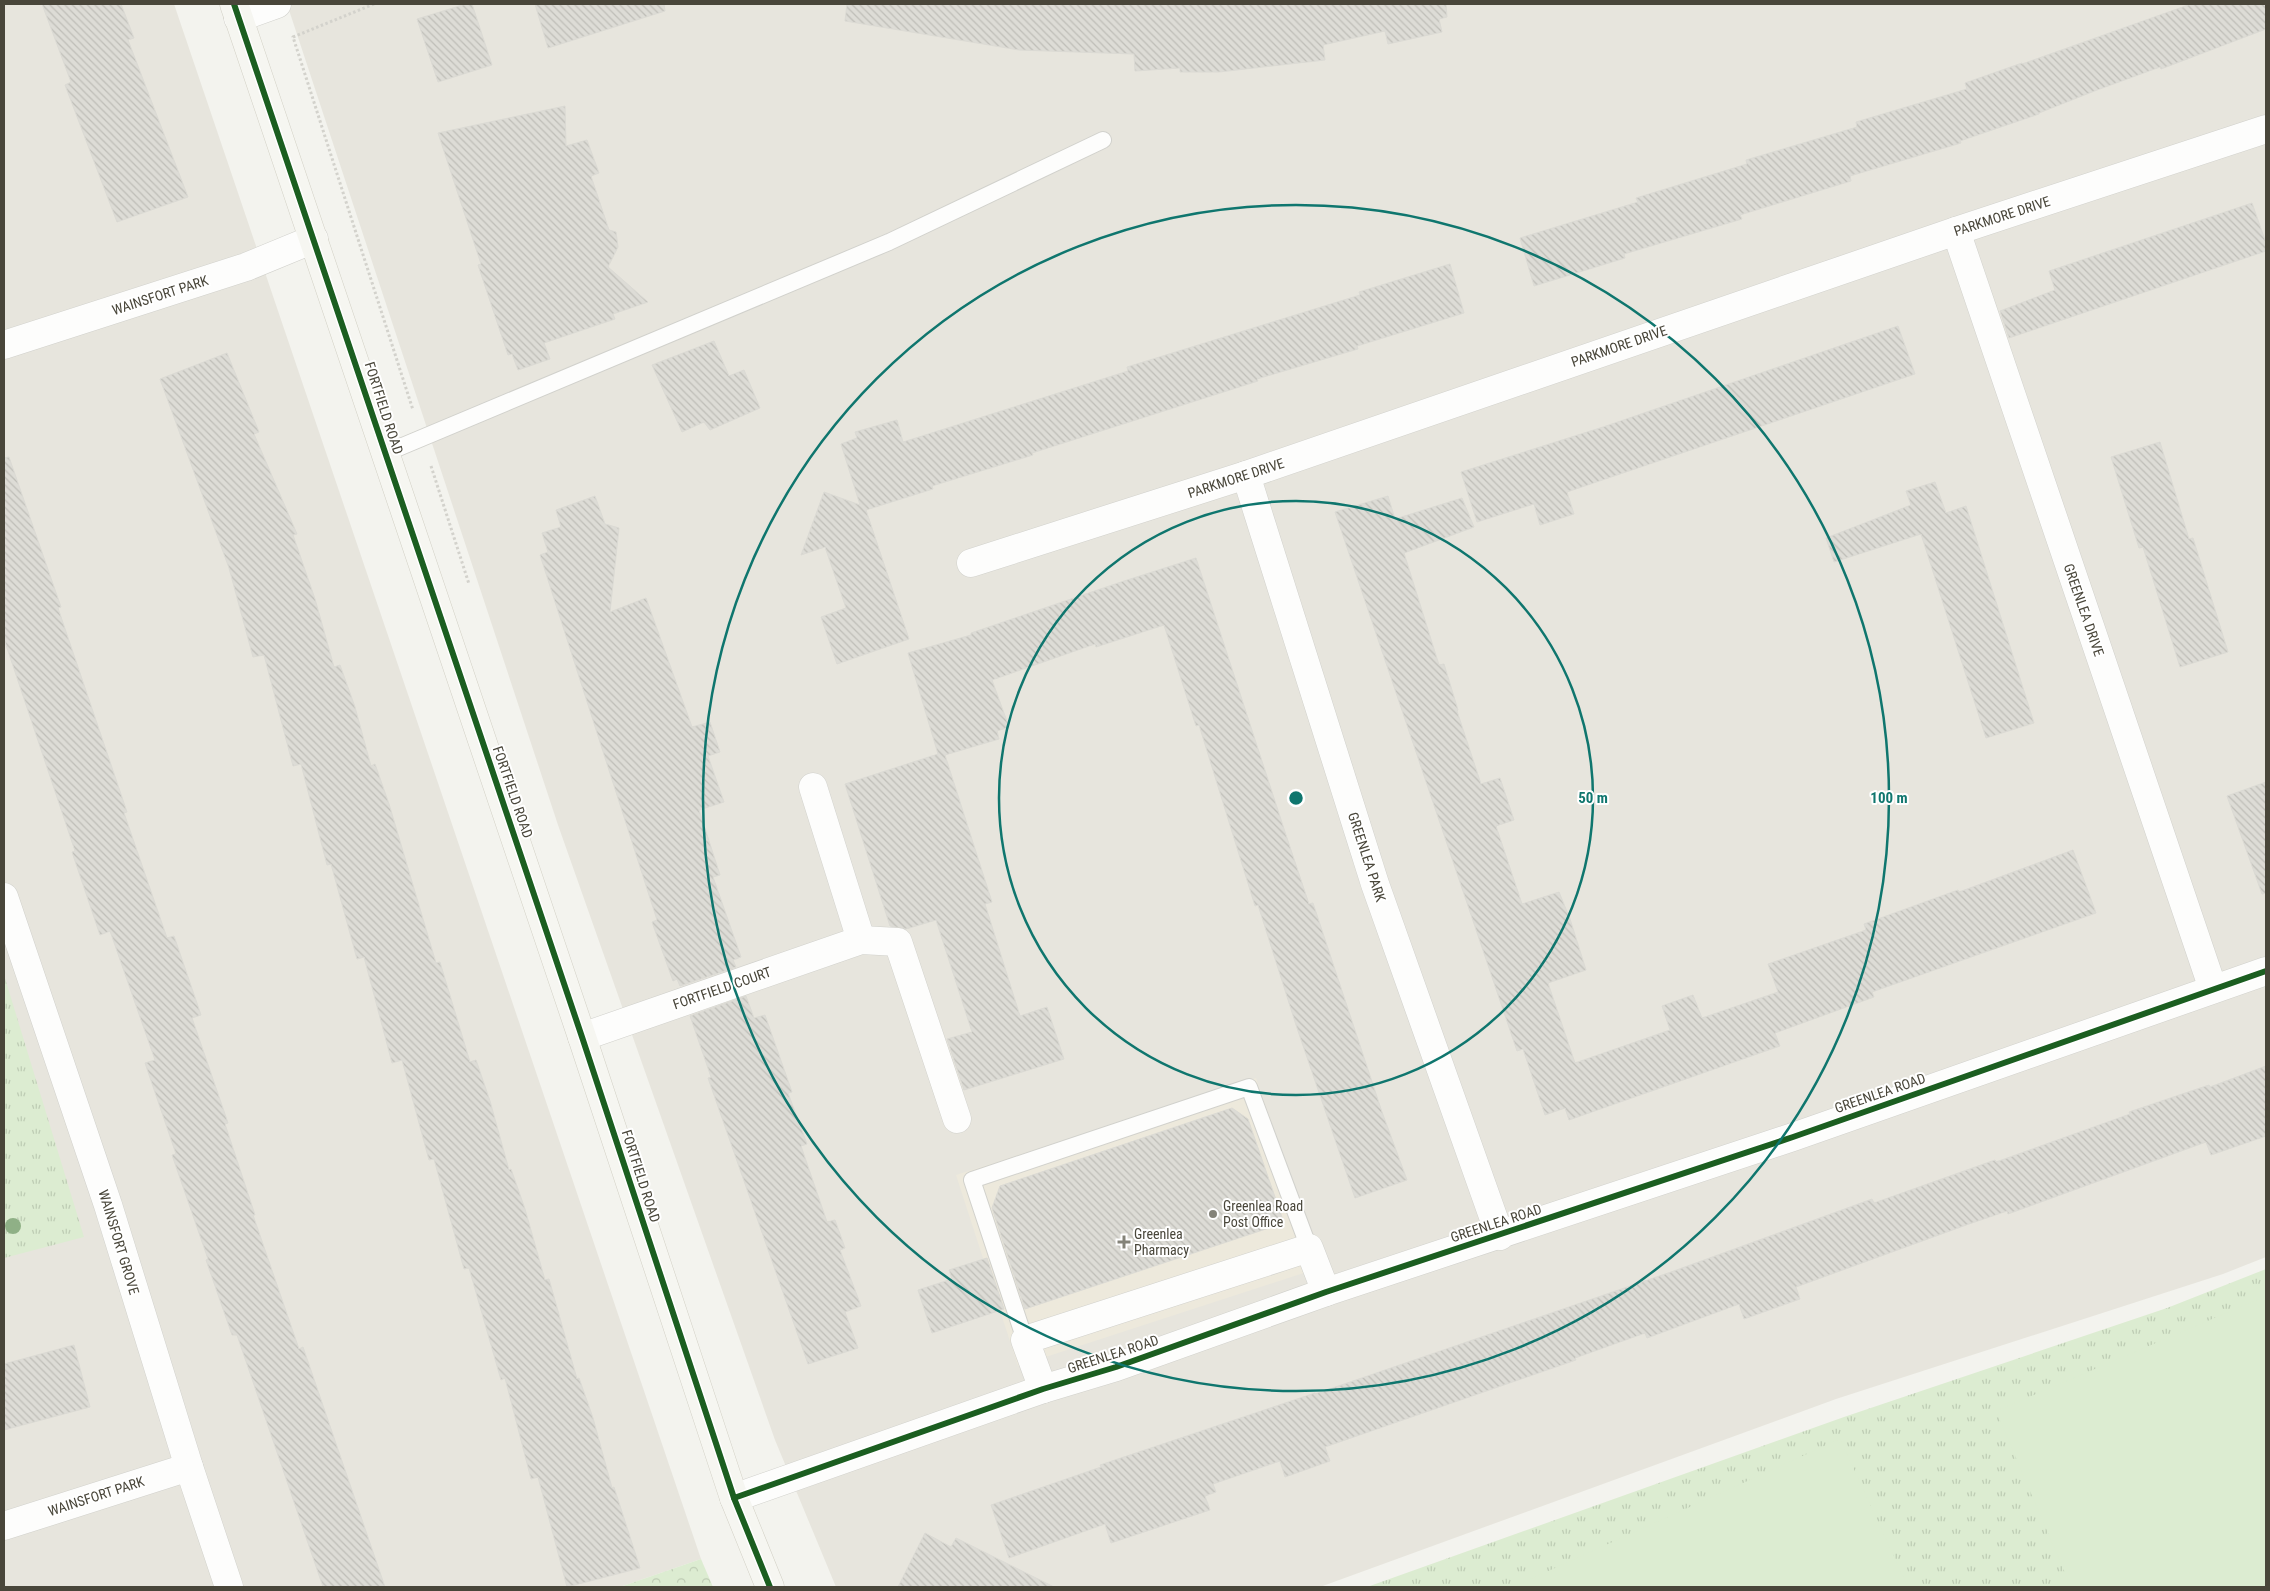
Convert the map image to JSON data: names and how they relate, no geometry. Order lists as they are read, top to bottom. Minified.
{"streets":{"street":["PARKMORE DRIVE","WAINSFORT PARK","FORTFIELD ROAD","GREENLEA DRIVE","GREENLEA PARK","FORTFIELD COURT","GREENLEA ROAD","WAINSFORT GROVE"]},"crossings":[["PARKMORE DRIVE","GREENLEA DRIVE"],["PARKMORE DRIVE","GREENLEA PARK"],["WAINSFORT PARK","FORTFIELD ROAD"],["WAINSFORT PARK","WAINSFORT GROVE"],["FORTFIELD ROAD","FORTFIELD COURT"],["FORTFIELD ROAD","GREENLEA ROAD"],["GREENLEA DRIVE","GREENLEA ROAD"],["GREENLEA PARK","GREENLEA ROAD"]],"places":{"other":["Greenlea Road Post Office"],"health":["Greenlea Pharmacy"]},"rings":["50 m","100 m"]}
